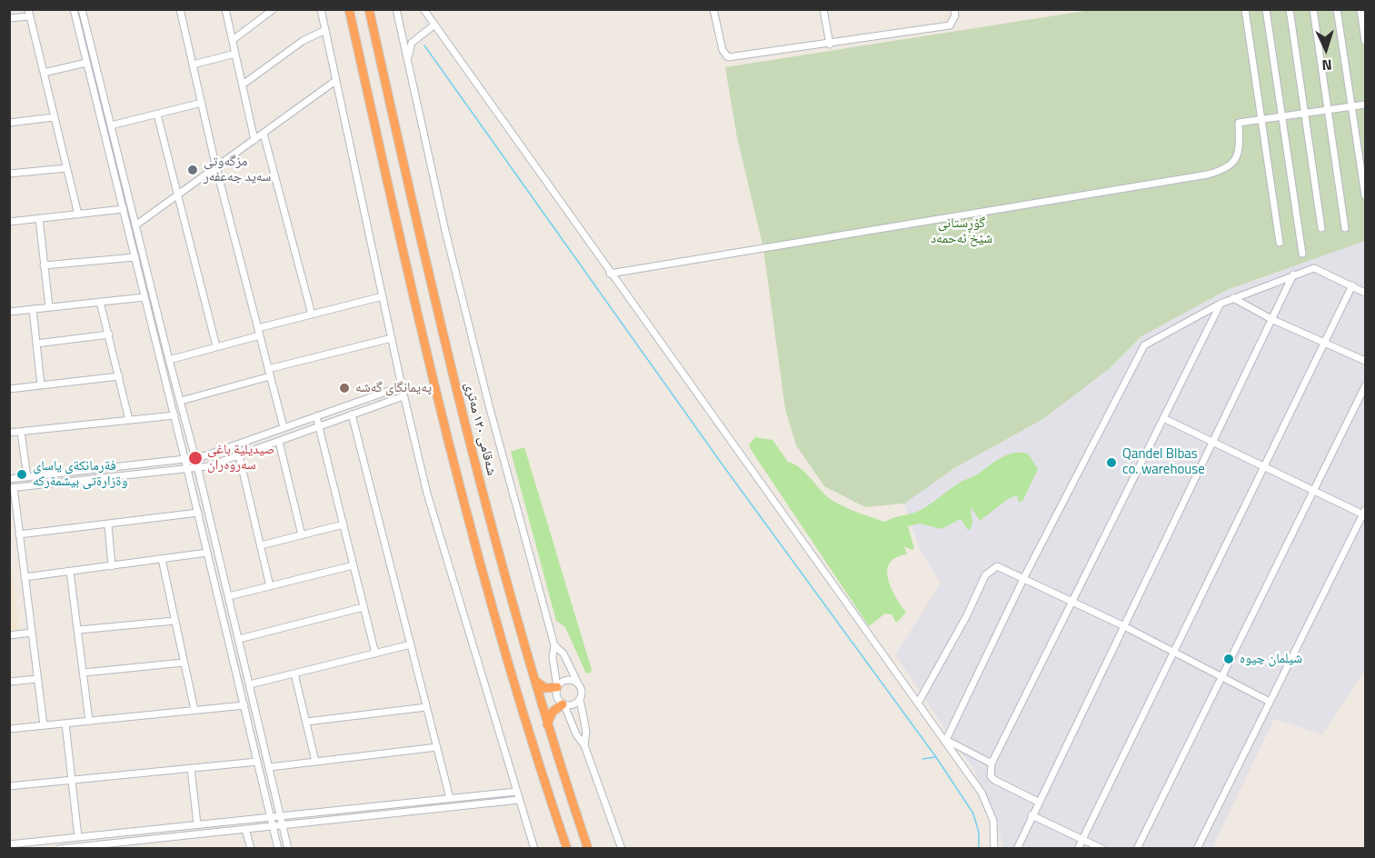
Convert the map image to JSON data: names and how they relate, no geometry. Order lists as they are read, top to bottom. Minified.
{"streets":{"highway":["شەقامی ١٢٠ مەتری"]},"parks":["گۆڕستانی شێخ ئەحمەد"],"places":["مزگەوتی سەید جەعفەر","پەیمانگای گەشە","صيديلیة باغی سەروەران","Qandel Blbas co. warehouse","فةرمانكةى ياساى وةزارةتى بيشمةركه","شيلمان چیوه"],"north":"bottom"}
